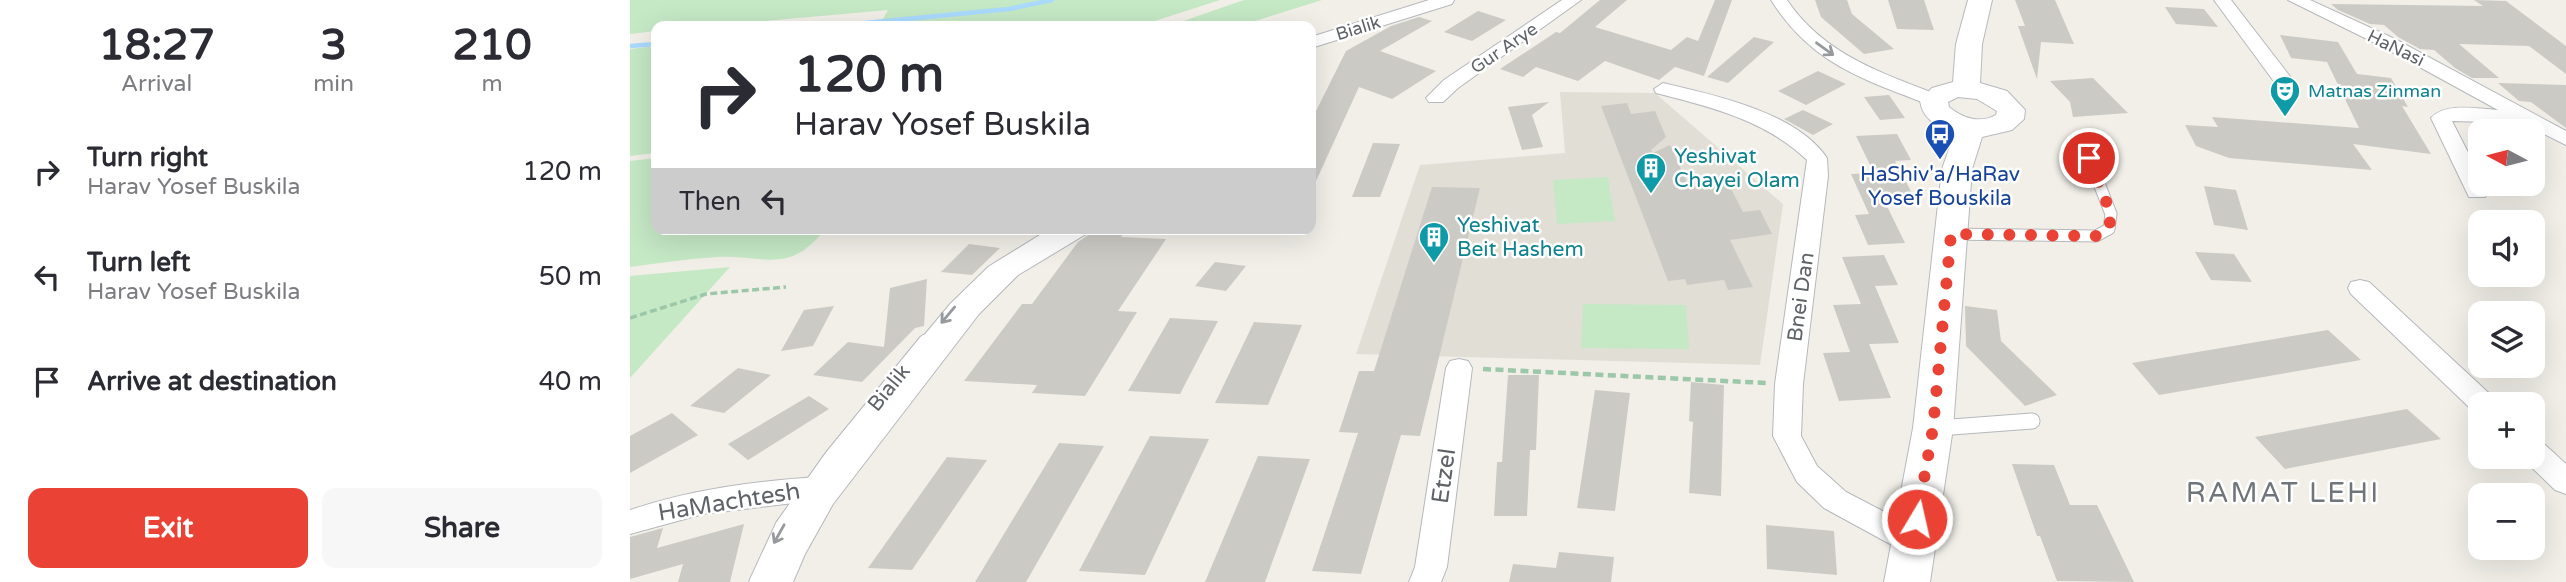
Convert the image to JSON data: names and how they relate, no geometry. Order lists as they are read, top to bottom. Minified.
{"streets":{"street":["Bialik","Gur Arye","HaNasi","Bnei Dan","Etzel","HaMachtesh"]},"crossings":[["Bialik","HaMachtesh"]],"one_way":["Bialik"],"districts":["RAMAT LEHI"],"places":{"theatre":["Matnas Zinman"],"bus stop":["HaShiv'a/HaRav Yosef Bouskila"],"building":["Yeshivat Chayei Olam","Yeshivat Beit Hashem"]},"north":"left","page":{"eta":["18:27","Arrival","3","min","210","m"],"turn":["120 m","Harav Yosef Buskila"],"list":[{"name":"Turn right","note":"Harav Yosef Buskila","value":"120 m"},{"name":"Turn left","note":"Harav Yosef Buskila","value":"50 m"},{"name":"Arrive at destination","value":"40 m"}],"map_buttons":["+","−"],"then":"Then","buttons":["Exit","Share"]}}
